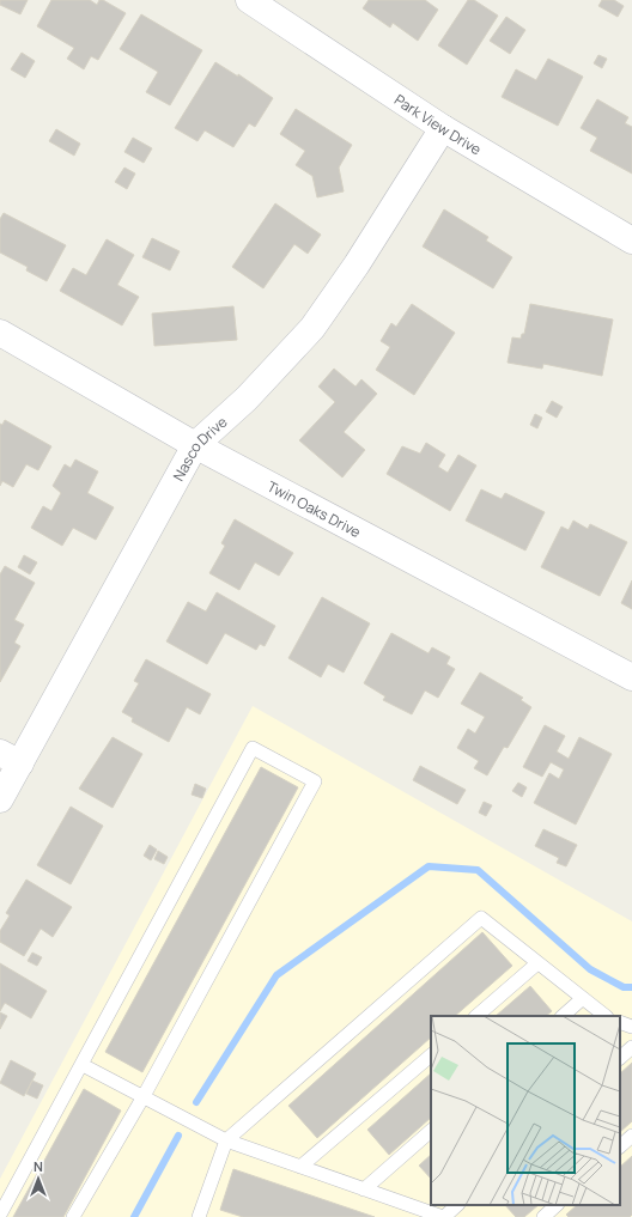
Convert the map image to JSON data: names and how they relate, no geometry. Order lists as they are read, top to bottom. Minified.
{"streets":{"street":["Park View Drive","Nasco Drive","Twin Oaks Drive"]},"crossings":[["Park View Drive","Nasco Drive"],["Nasco Drive","Twin Oaks Drive"]],"north":"top"}
